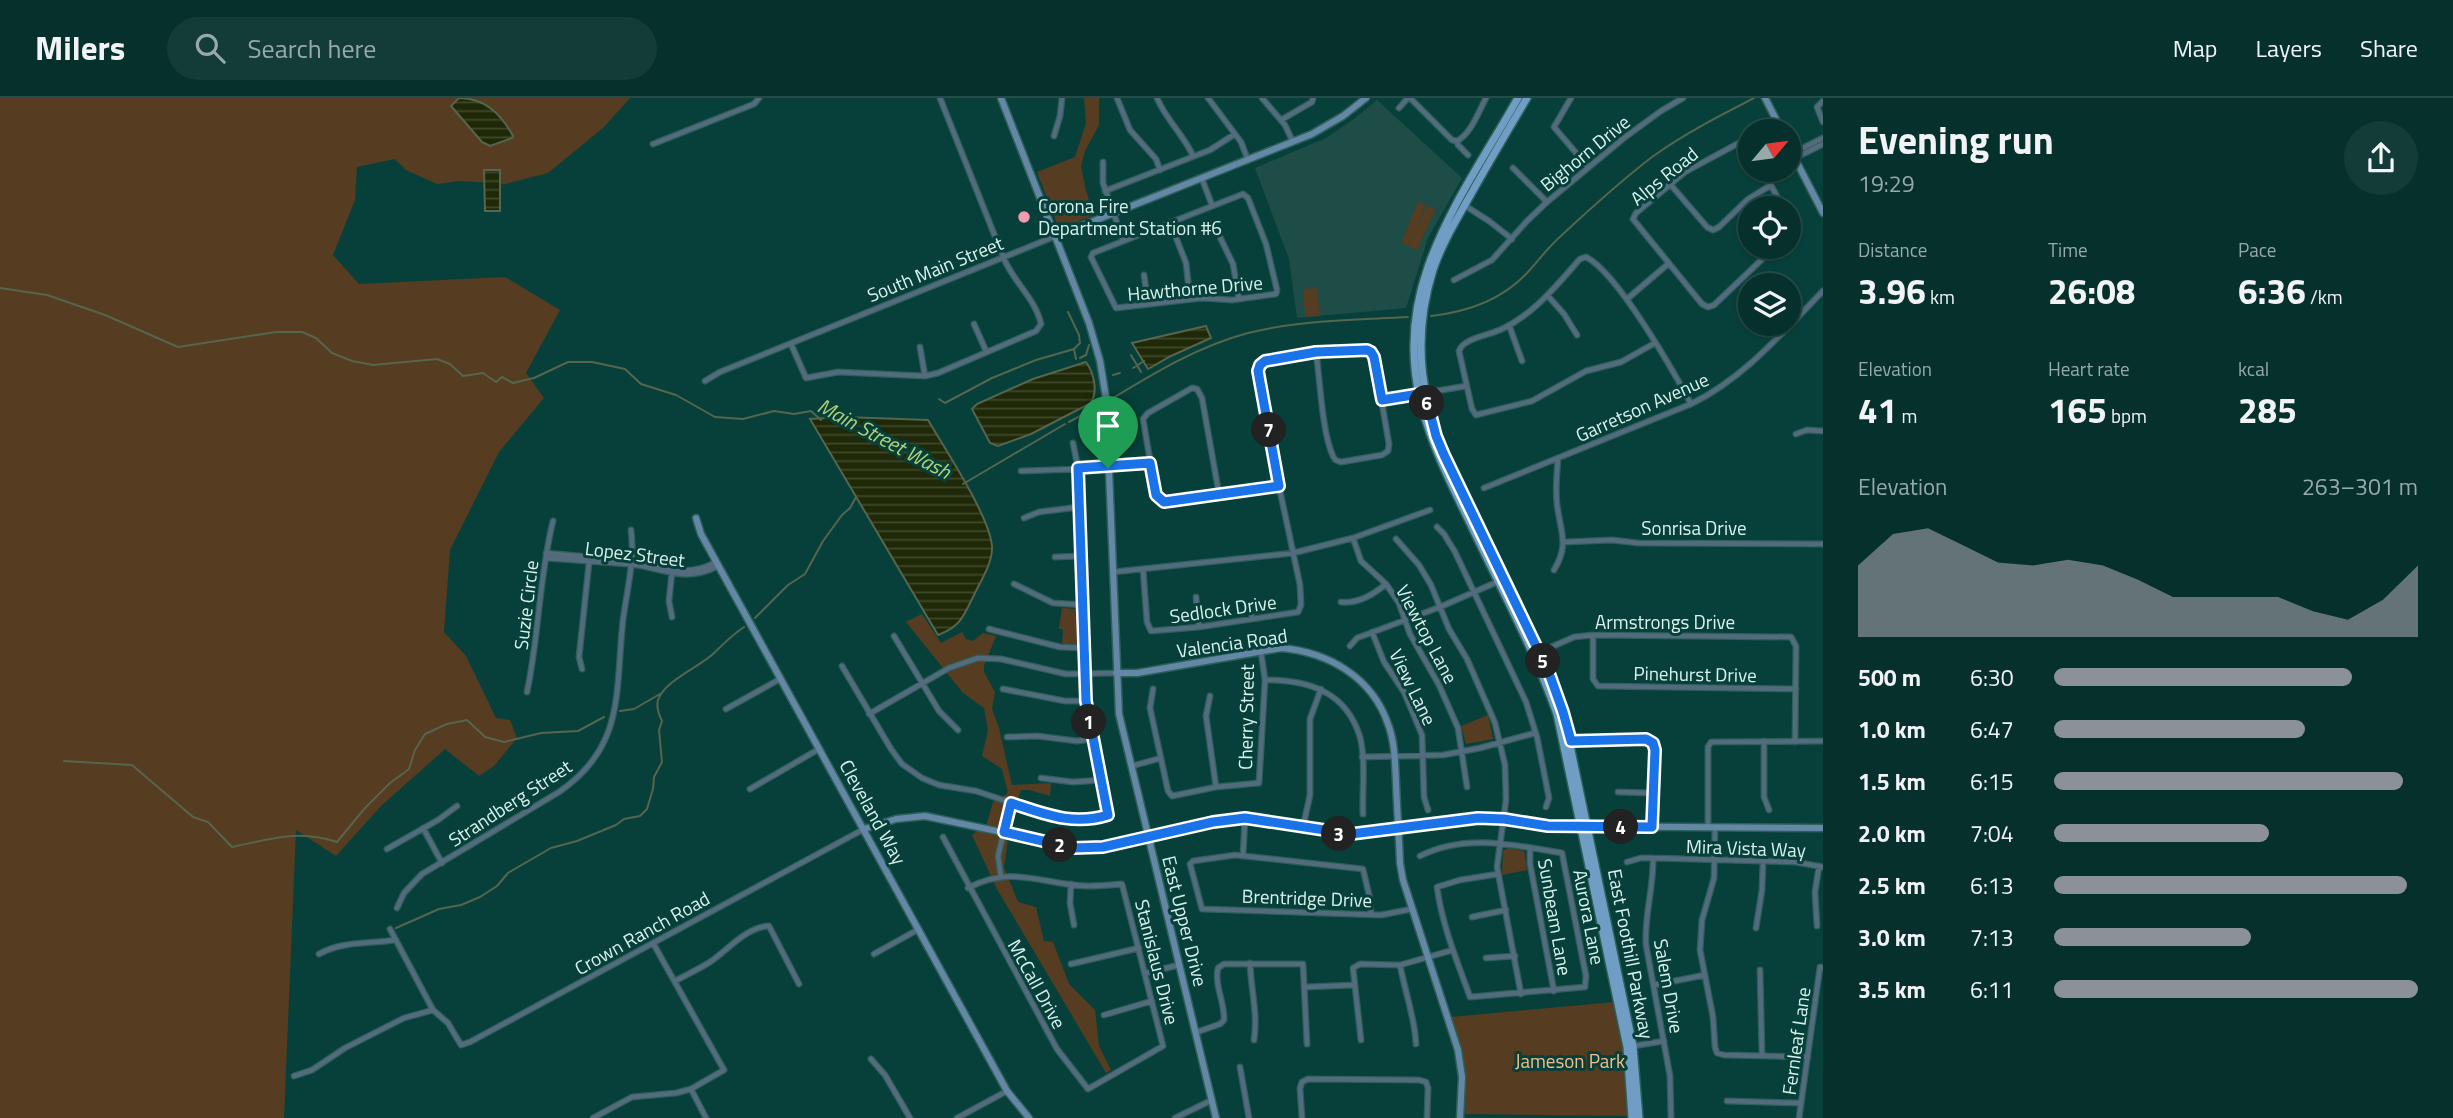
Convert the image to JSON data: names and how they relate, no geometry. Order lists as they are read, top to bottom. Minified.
{"streets":{"main road":["South Main Street","Valencia Road","Cleveland Way","East Upper Drive","East Foothill Parkway"],"street":["Bighorn Drive","Alps Road","Hawthorne Drive","Garretson Avenue","Sonrisa Drive","Lopez Street","Suzie Circle","Sedlock Drive","Armstrongs Drive","Viewtop Lane","Pinehurst Drive","View Lane","Cherry Street","Strandberg Street","Mira Vista Way","Brentridge Drive","Sunbeam Lane","Aurora Lane","Crown Ranch Road","Stanislaus Drive","McCall Drive","Salem Drive","Fernleaf Lane"]},"crossings":[["South Main Street","East Upper Drive"],["Lopez Street","Suzie Circle"],["Lopez Street","Strandberg Street"],["Lopez Street","Cleveland Way"],["Armstrongs Drive","Pinehurst Drive"],["Armstrongs Drive","East Foothill Parkway"],["Valencia Road","Cherry Street"],["Valencia Road","Brentridge Drive"],["Valencia Road","East Upper Drive"],["Cleveland Way","Crown Ranch Road"],["Mira Vista Way","Salem Drive"],["Sunbeam Lane","Aurora Lane"],["Stanislaus Drive","McCall Drive"]],"water":["Main Street Wash"],"parks":["Jameson Park"],"places":["Corona Fire Department Station #6"],"north":"top right","page":{"header":"Milers","search":"Search here","nav":["Map","Layers","Share"],"heading":["Evening run","19:29"],"stats":[["Distance","3.96 km"],["Time","26:08"],["Pace","6:36 /km"],["Elevation","41 m"],["Heart rate","165 bpm"],["kcal","285"]],"pins":["6","7","5","1","4","3","2"],"chart":["Elevation","263–301 m"],"list":[{"name":"500 m","note":"6:30"},{"name":"1.0 km","note":"6:47"},{"name":"1.5 km","note":"6:15"},{"name":"2.0 km","note":"7:04"},{"name":"2.5 km","note":"6:13"},{"name":"3.0 km","note":"7:13"},{"name":"3.5 km","note":"6:11"}]}}
